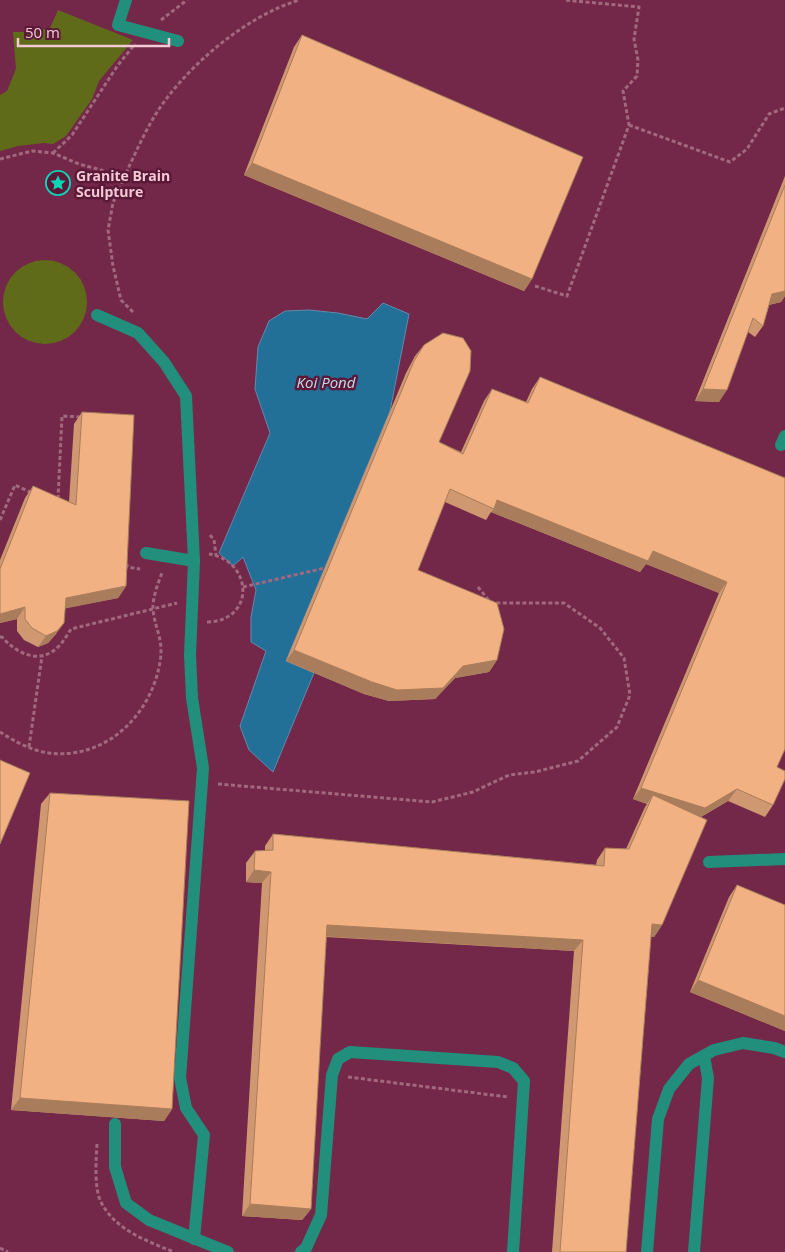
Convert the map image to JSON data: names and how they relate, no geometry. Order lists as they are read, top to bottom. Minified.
{"water":["Koi Pond"],"places":{"place":["Granite Brain Sculpture"]},"scale_bar":"50 m"}
